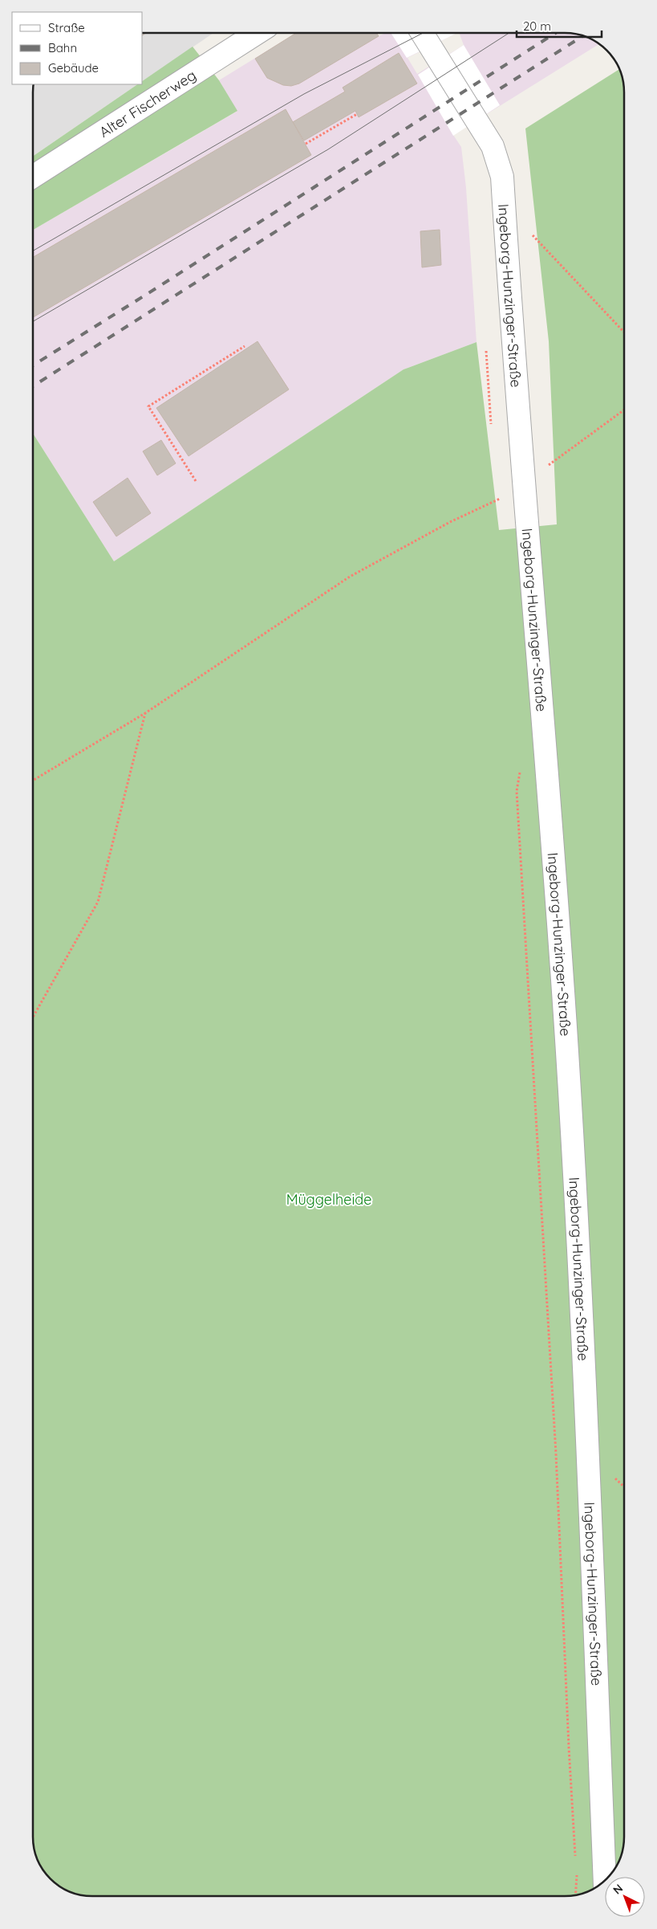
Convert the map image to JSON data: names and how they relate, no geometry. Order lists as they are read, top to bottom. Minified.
{"streets":{"street":["Alter Fischerweg","Ingeborg-Hunzinger-Straße"]},"parks":["Müggelheide"],"legend":["Straße","Bahn","Gebäude"],"scale_bar":"20 m","north":"top left"}
